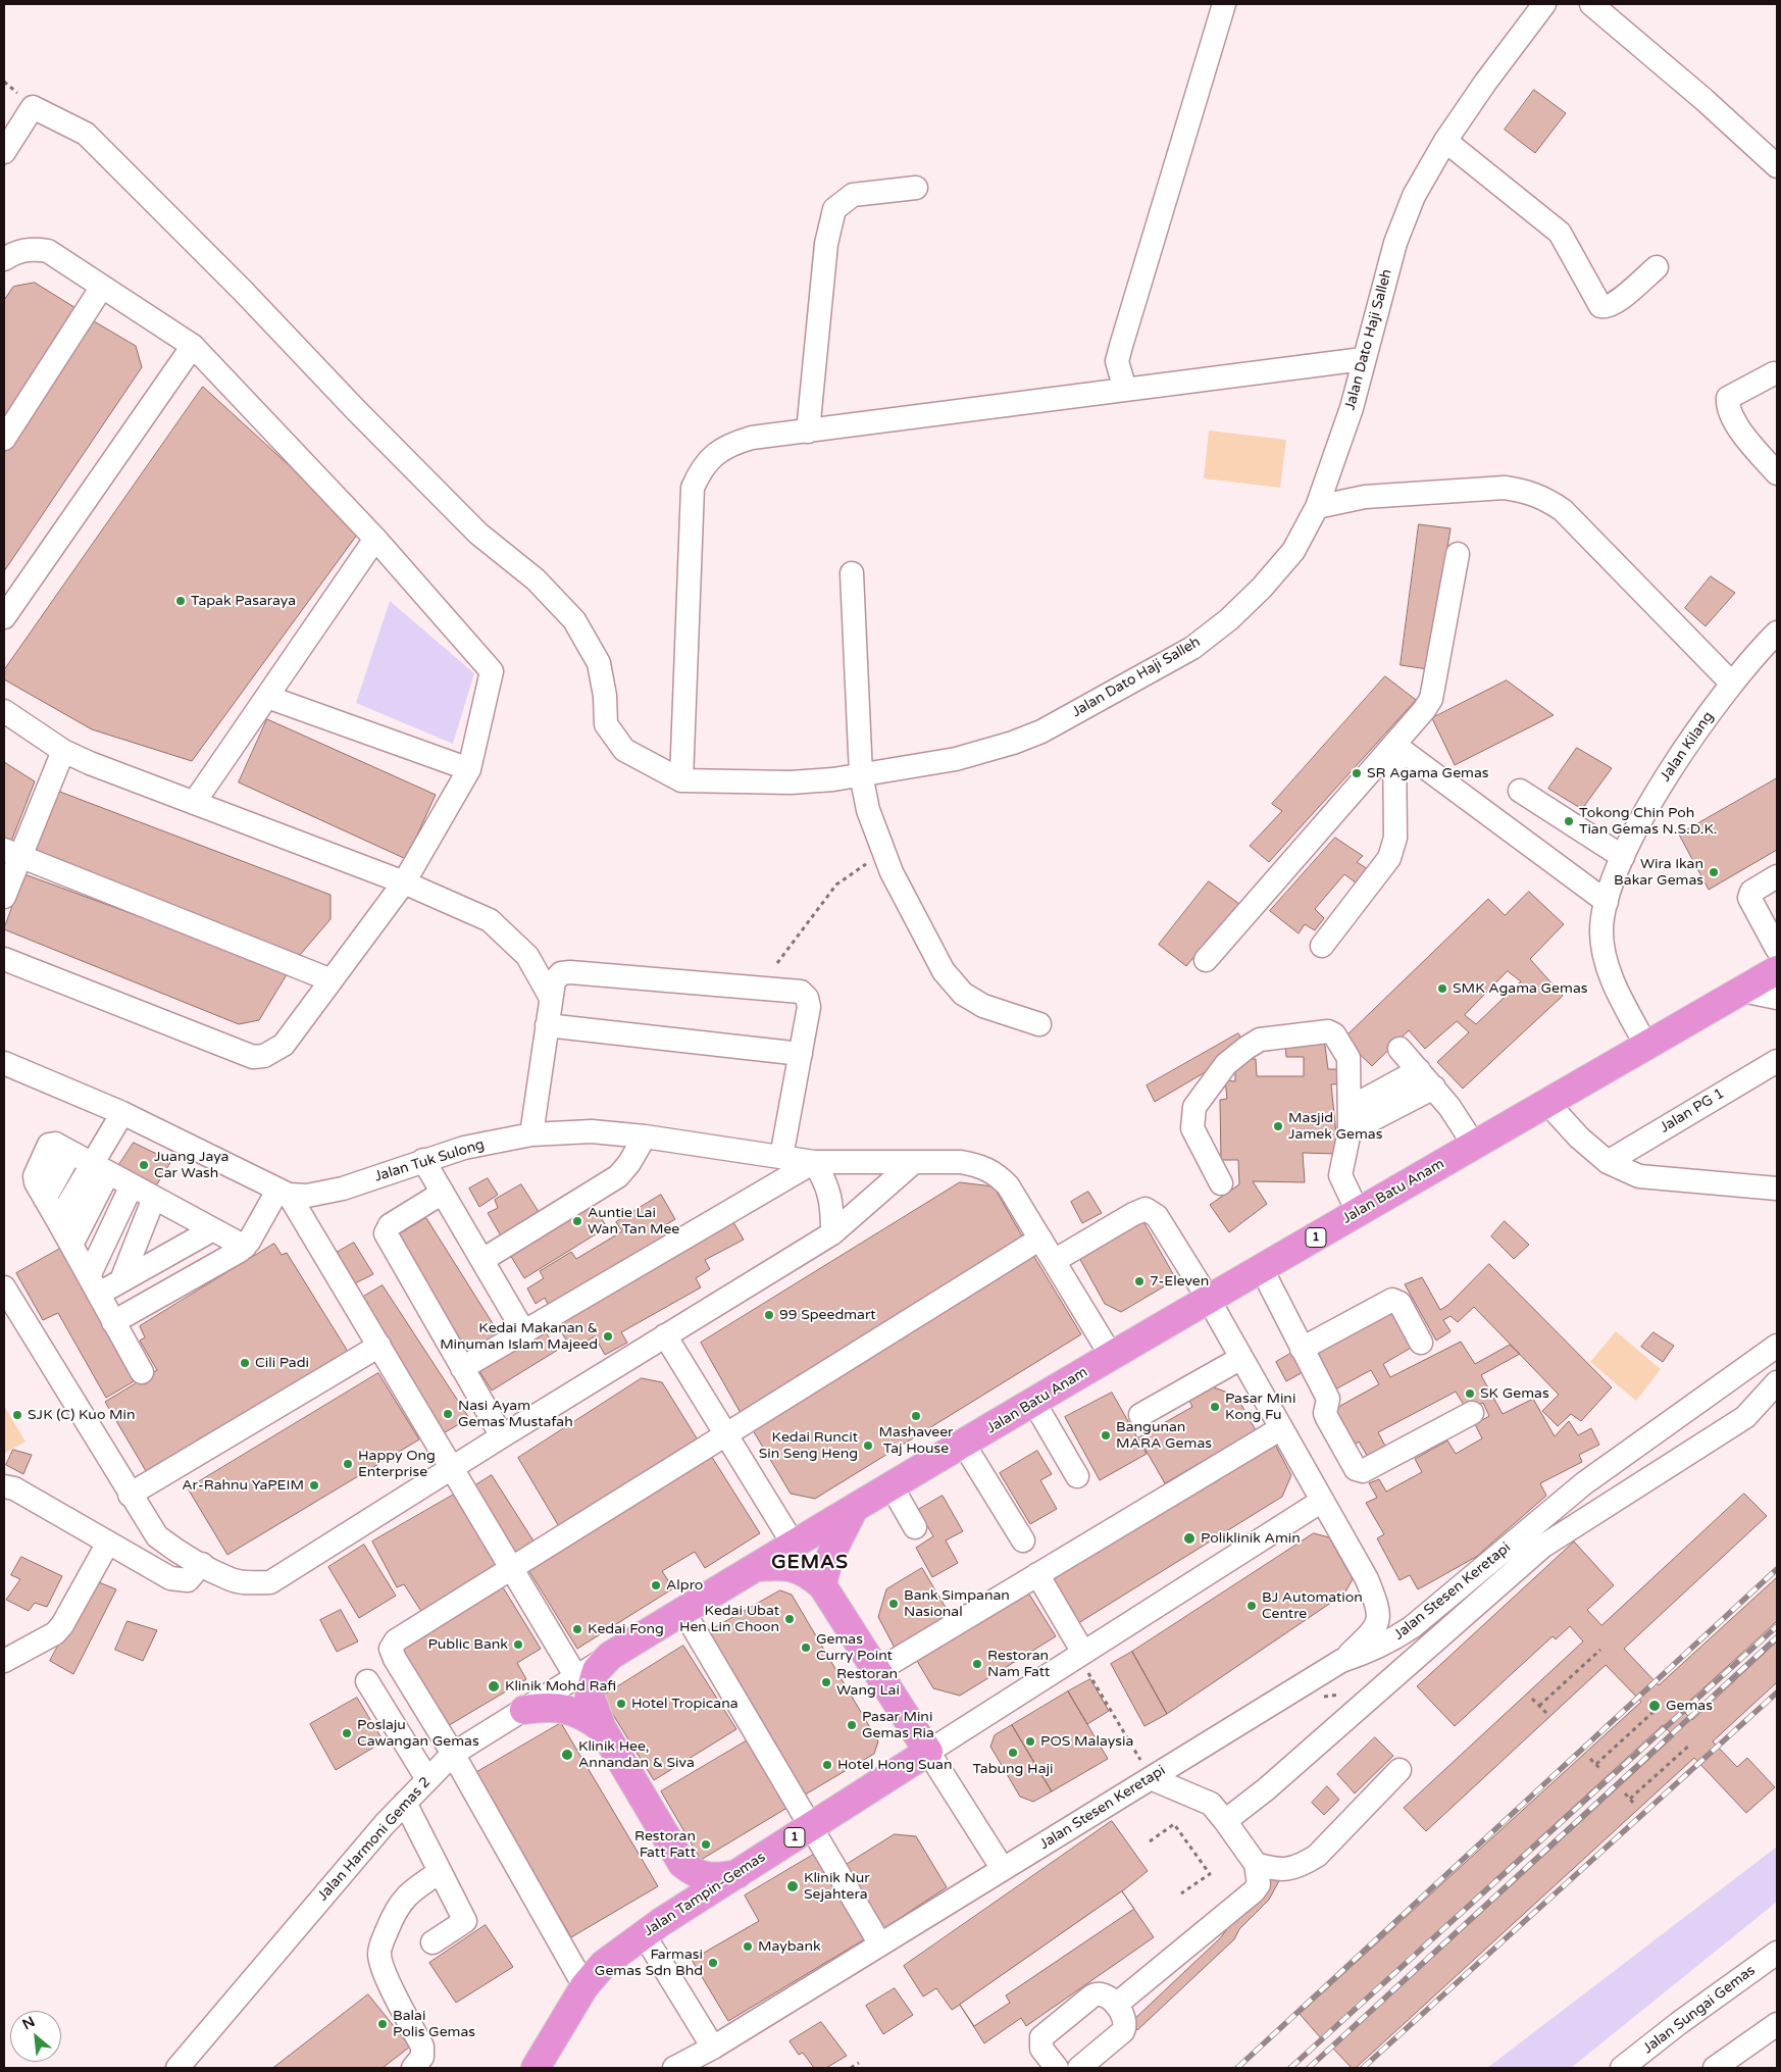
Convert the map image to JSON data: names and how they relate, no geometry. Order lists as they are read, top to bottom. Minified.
{"streets":{"highway":["Jalan Batu Anam","1","Jalan Tampin-Gemas"],"street":["Jalan Dato Haji Salleh","Jalan Kilang","Jalan PG 1","Jalan Tuk Sulong","Jalan Stesen Keretapi","Jalan Harmoni Gemas 2","Jalan Sungai Gemas"]},"crossings":[["Jalan Kilang","Jalan Batu Anam"],["Jalan Tuk Sulong","Jalan Batu Anam"],["Jalan Batu Anam","1"],["1","Jalan Harmoni Gemas 2"],["1","Jalan Tampin-Gemas"]],"districts":["GEMAS"],"places":["Tapak Pasaraya","SR Agama Gemas","Tokong Chin Poh Tian Gemas N.S.D.K.","Wira Ikan Bakar Gemas","SMK Agama Gemas","Masjid Jamek Gemas","Juang Jaya Car Wash","Auntie Lai Wan Tan Mee","7-Eleven","99 Speedmart","Kedai Makanan & Minuman Islam Majeed","Cili Padi","SK Gemas","Pasar Mini Kong Fu","Nasi Ayam Gemas Mustafah","SJK (C) Kuo Min","Mashaveer Taj House","Bangunan MARA Gemas","Kedai Runcit Sin Seng Heng","Happy Ong Enterprise","Ar-Rahnu YaPEIM","Poliklinik Amin","Alpro","Bank Simpanan Nasional","BJ Automation Centre","Kedai Ubat Hen Lin Choon","Kedai Fong","Public Bank","Gemas Curry Point","Restoran Nam Fatt","Restoran Wang Lai","Klinik Mohd Rafi","Hotel Tropicana","Gemas","Pasar Mini Gemas Ria","Poslaju Cawangan Gemas","POS Malaysia","Tabung Haji","Klinik Hee, Annandan & Siva","Hotel Hong Suan","Restoran Fatt Fatt","Klinik Nur Sejahtera","Maybank","Farmasi Gemas Sdn Bhd","Balai Polis Gemas"],"north":"top left"}
